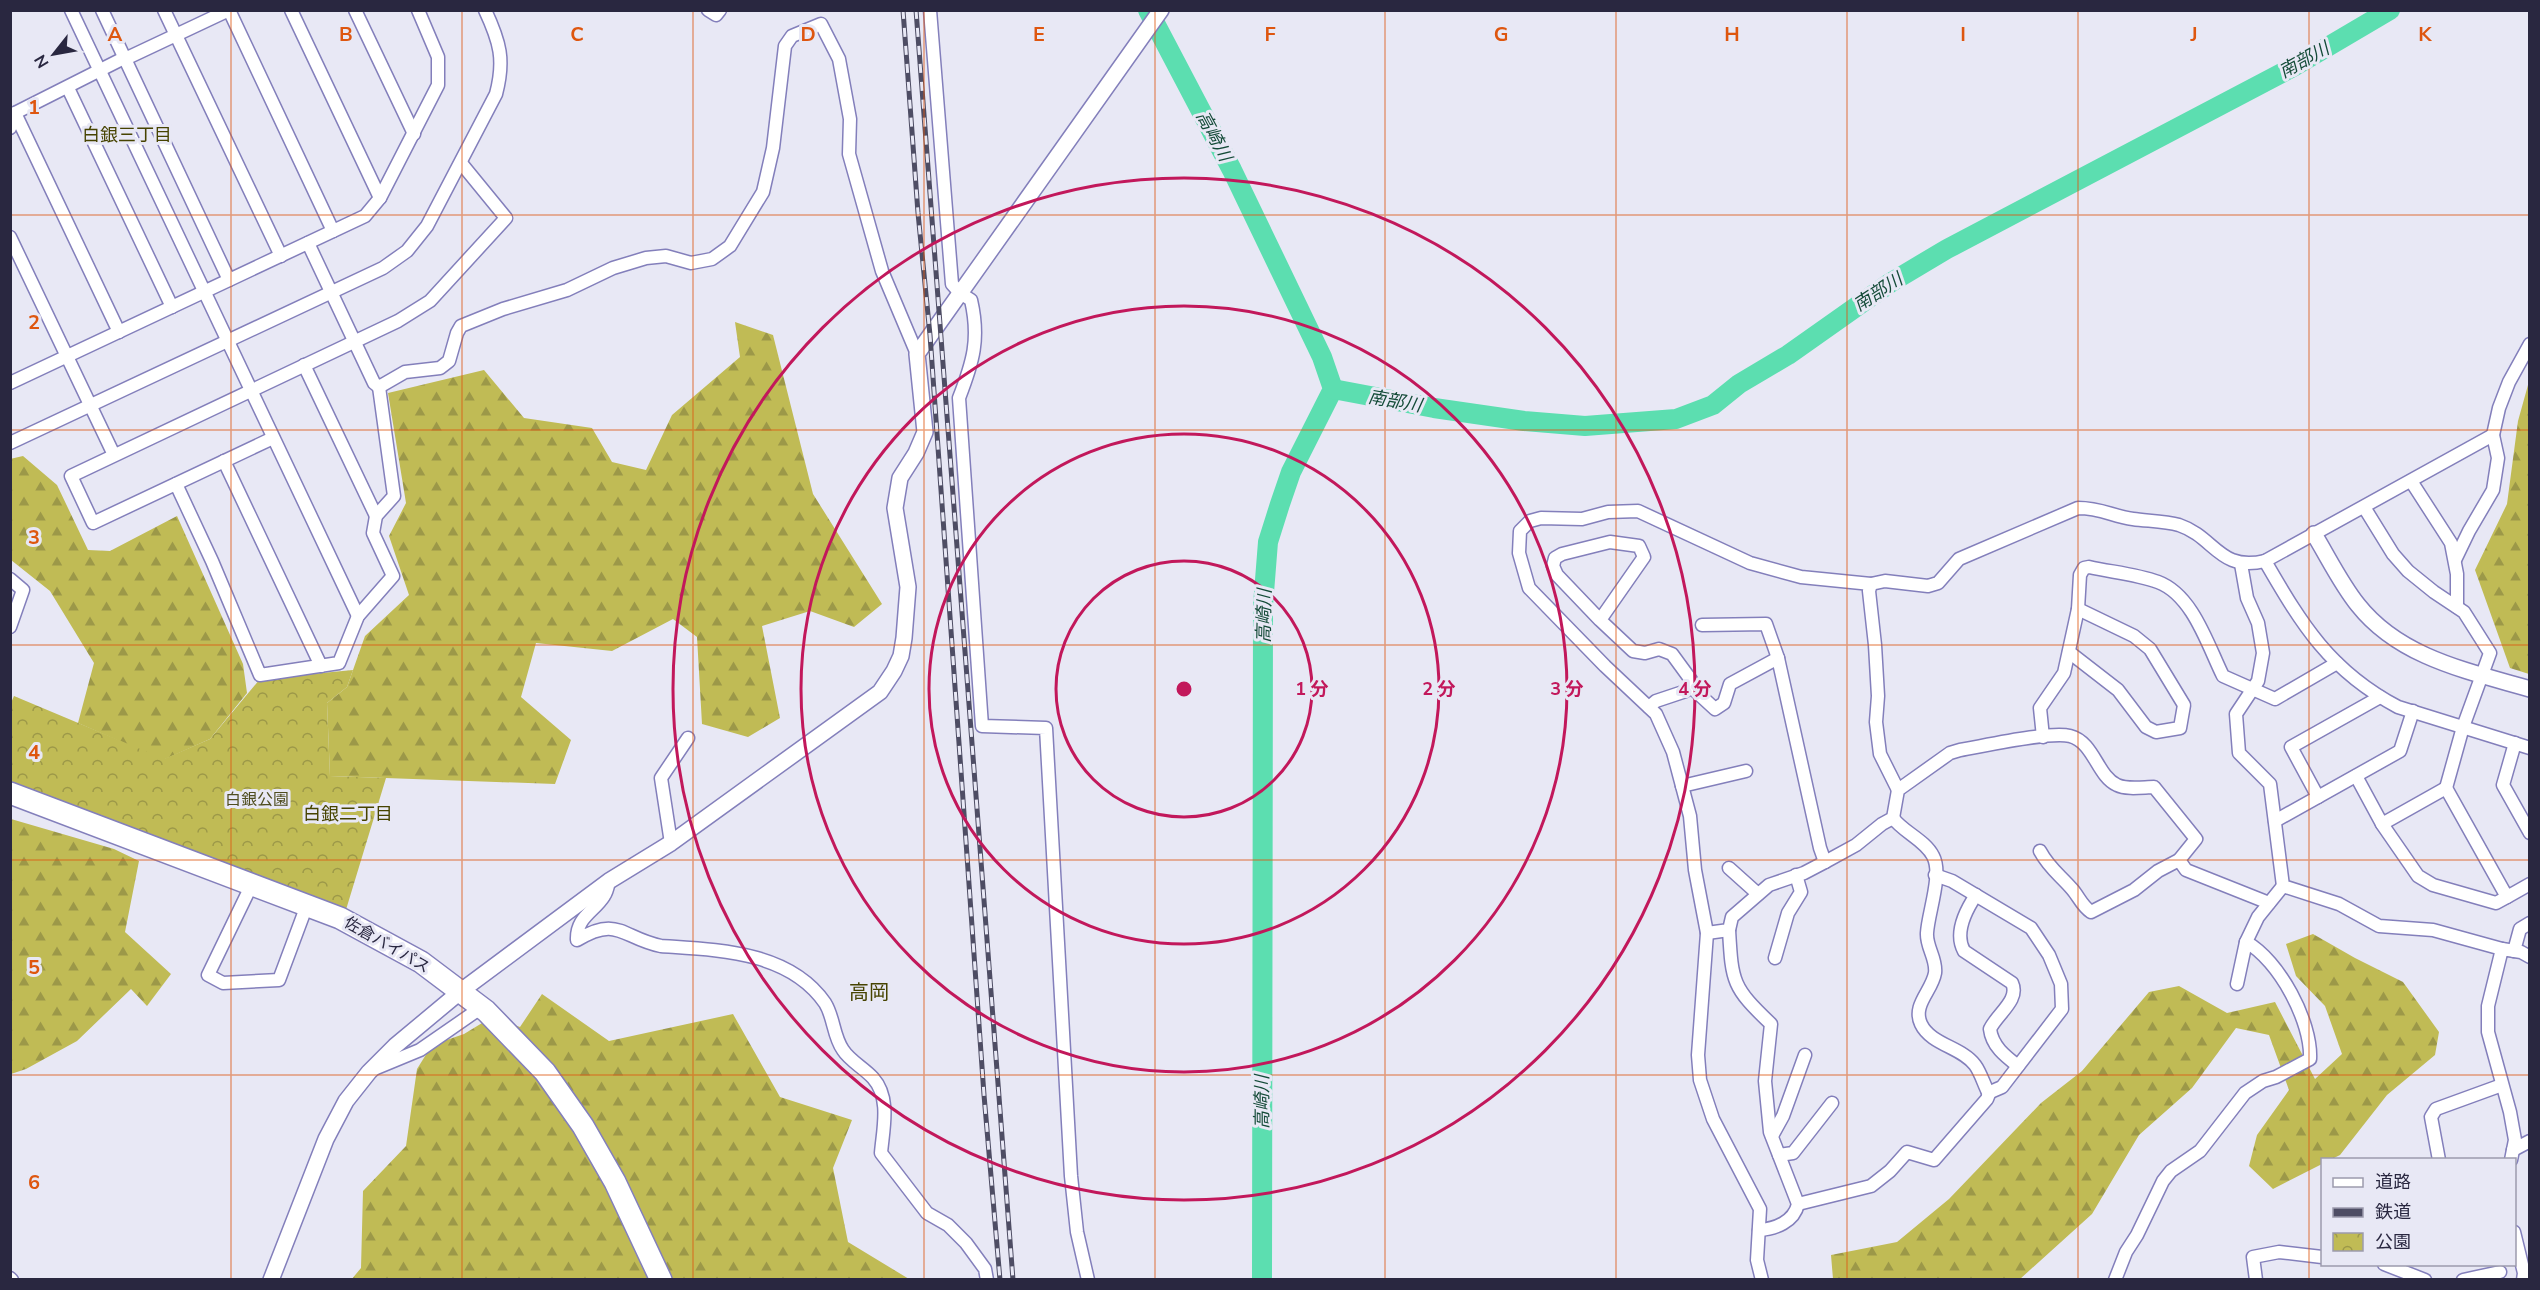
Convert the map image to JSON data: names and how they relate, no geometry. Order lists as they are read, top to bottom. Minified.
{"streets":{"highway":["佐倉バイパス"]},"districts":["白銀三丁目","白銀二丁目","高岡"],"water":["南部川","高崎川"],"parks":["白銀公園"],"legend":["道路","鉄道","公園"],"north":"bottom left","grid":{"columns":["A","B","C","D","E","F","G","H","I","J","K"],"rows":["1","2","3","4","5","6"]},"rings":["1 分","2 分","3 分","4 分"]}
